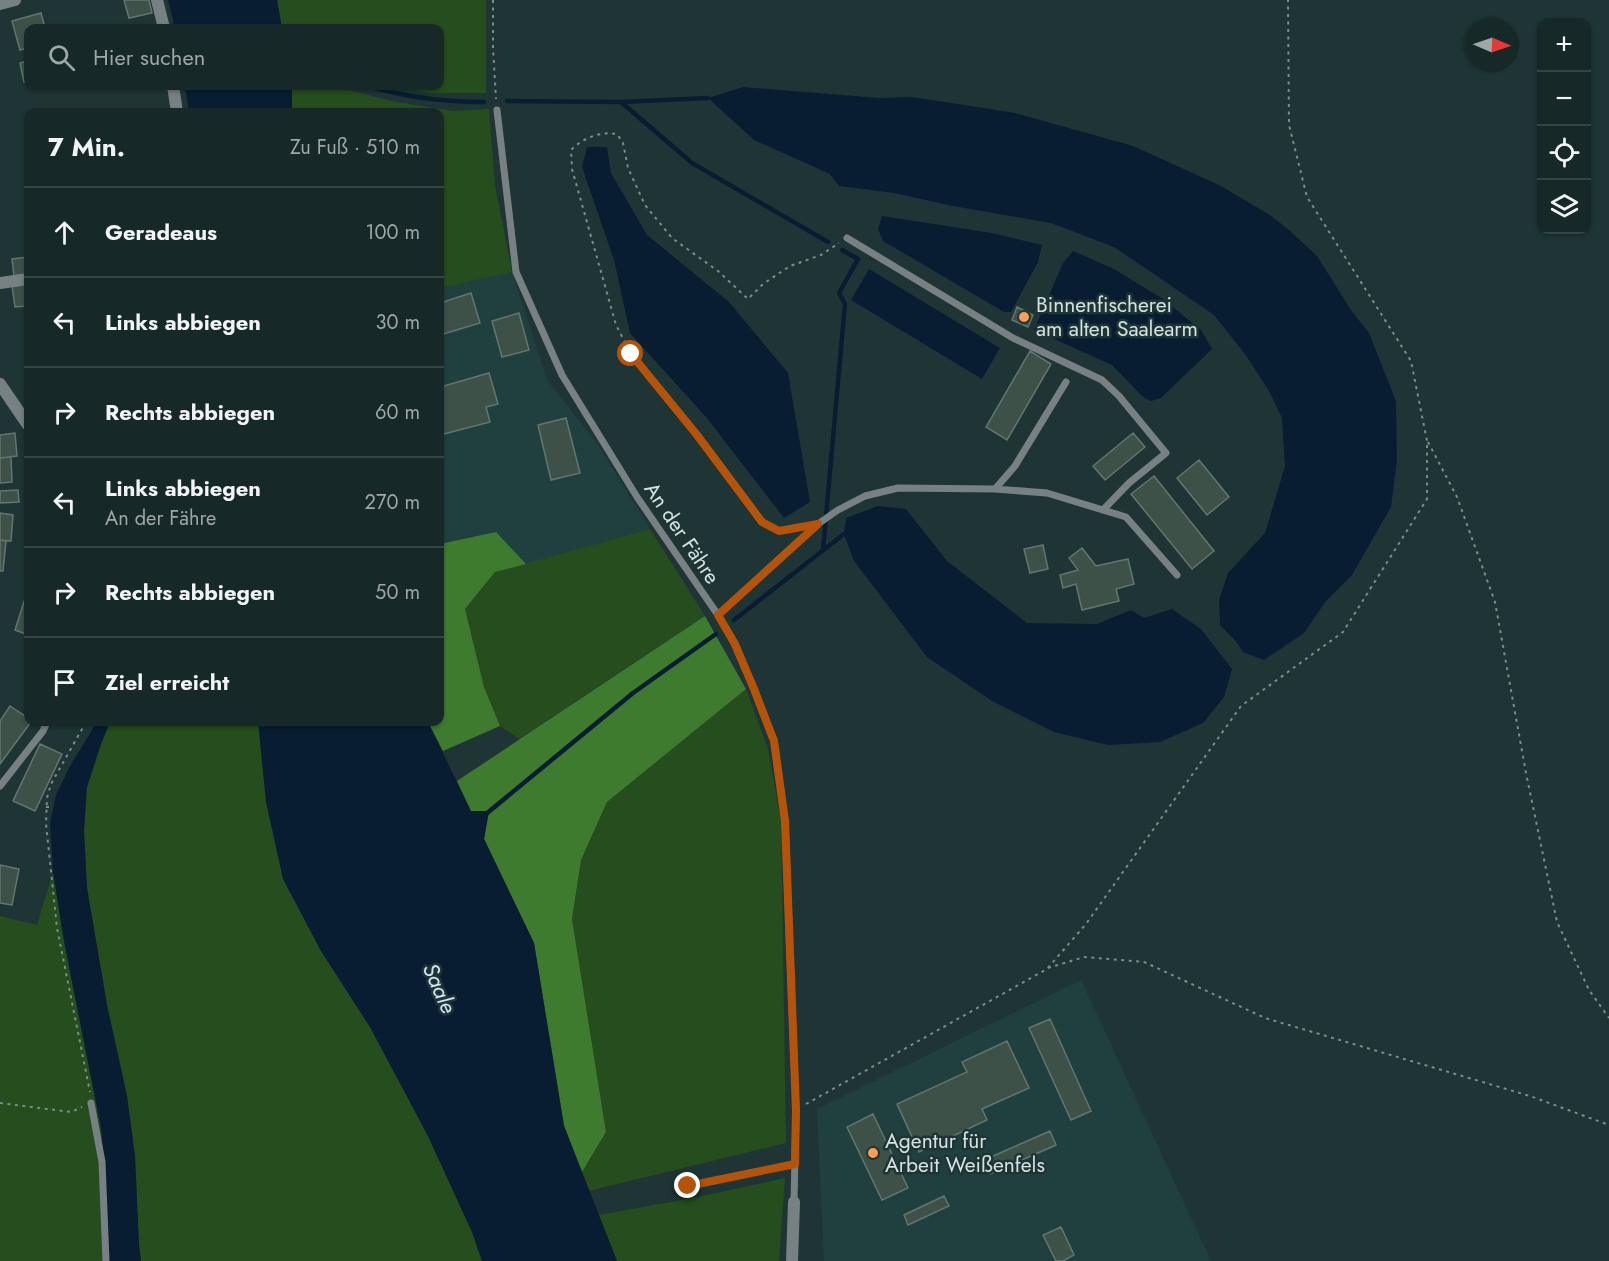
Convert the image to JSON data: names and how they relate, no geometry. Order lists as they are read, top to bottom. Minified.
{"streets":{"lane":["An der Fähre"]},"water":["Saale"],"places":["Binnenfischerei am alten Saalearm","Agentur für Arbeit Weißenfels"],"north":"right","page":{"map_buttons":["+","−"],"search":"Hier suchen","heading":["7 Min.","Zu Fuß · 510 m"],"list":[["Geradeaus","100 m"],["Links abbiegen","30 m"],["Rechts abbiegen","60 m"],["Links abbiegen","An der Fähre","270 m"],["Rechts abbiegen","50 m"],"Ziel erreicht"]}}
